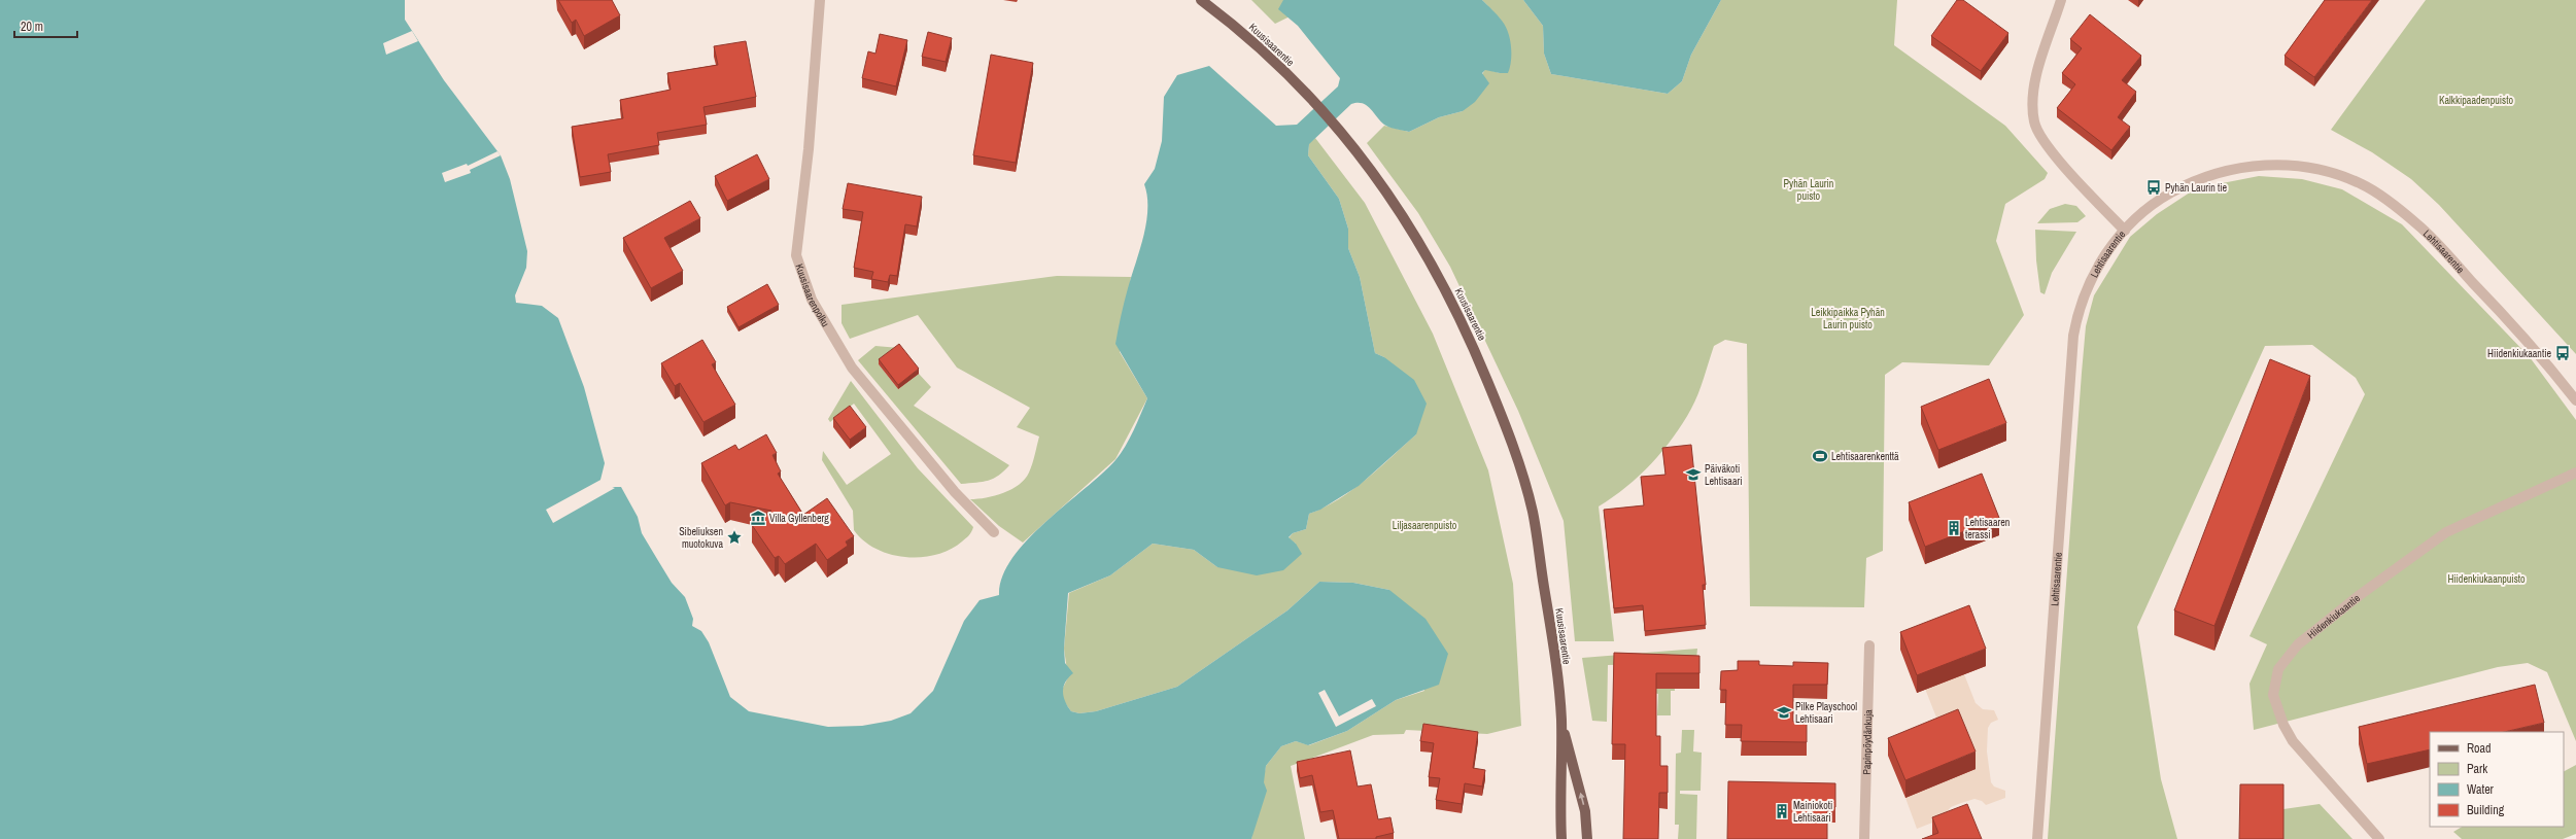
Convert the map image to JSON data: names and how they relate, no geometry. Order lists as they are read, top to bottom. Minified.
{"streets":{"main road":["Kuusisaarentie"],"street":["Lehtisaarentie","Kuusisaarenpolku","Hiidenkiukaantie","Papinpöydänkuja"]},"parks":["Kalkkipaadenpuisto","Pyhän Laurin puisto","Leikkipaikka Pyhän Laurin puisto","Liljasaarenpuisto","Hiidenkiukaanpuisto"],"places":{"bus stop":["Pyhän Laurin tie","Hiidenkiukaantie"],"sports":["Lehtisaarenkenttä"],"school or university":["Päiväkoti Lehtisaari","Pilke Playschool Lehtisaari"],"museum":["Villa Gyllenberg"],"building":["Lehtisaaren terassi","Mainiokoti Lehtisaari"],"place":["Sibeliuksen muotokuva"]},"legend":["Road","Park","Water","Building"],"scale_bar":"20 m"}
